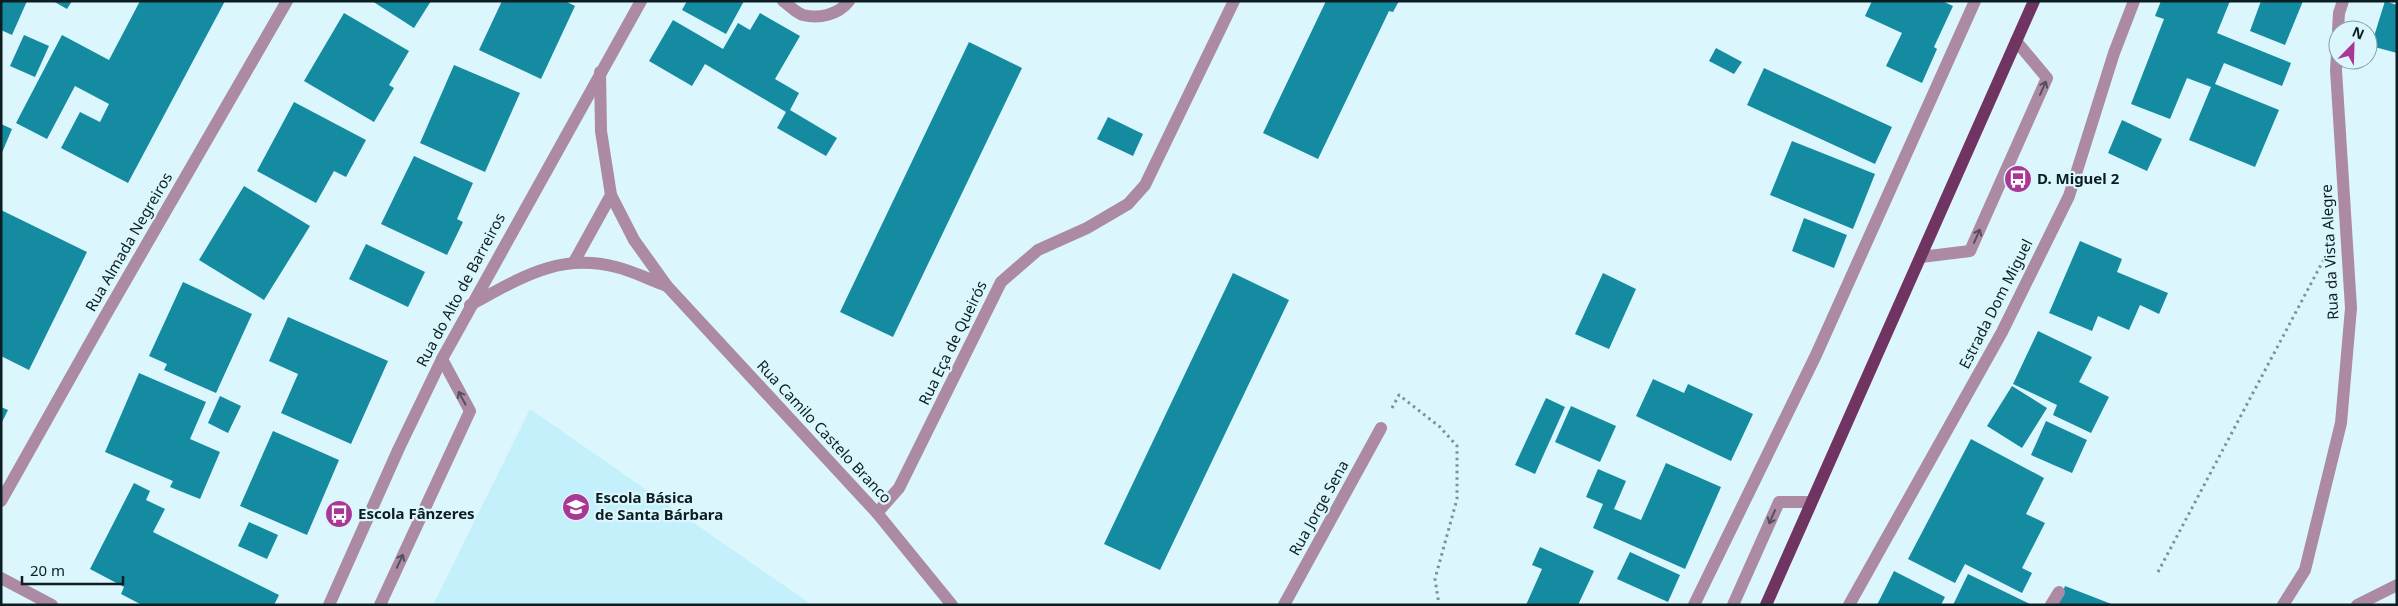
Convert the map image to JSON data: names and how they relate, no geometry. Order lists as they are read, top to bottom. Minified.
{"streets":{"street":["Rua Almada Negreiros","Rua da Vista Alegre","Rua do Alto de Barreiros","Estrada Dom Miguel","Rua Eça de Queirós","Rua Camilo Castelo Branco","Rua Jorge Sena"]},"crossings":[["Rua do Alto de Barreiros","Rua Camilo Castelo Branco"],["Rua Eça de Queirós","Rua Camilo Castelo Branco"]],"places":{"bus stop":["D. Miguel 2","Escola Fânzeres"],"school or university":["Escola Básica de Santa Bárbara"]},"scale_bar":"20 m","north":"top right"}
